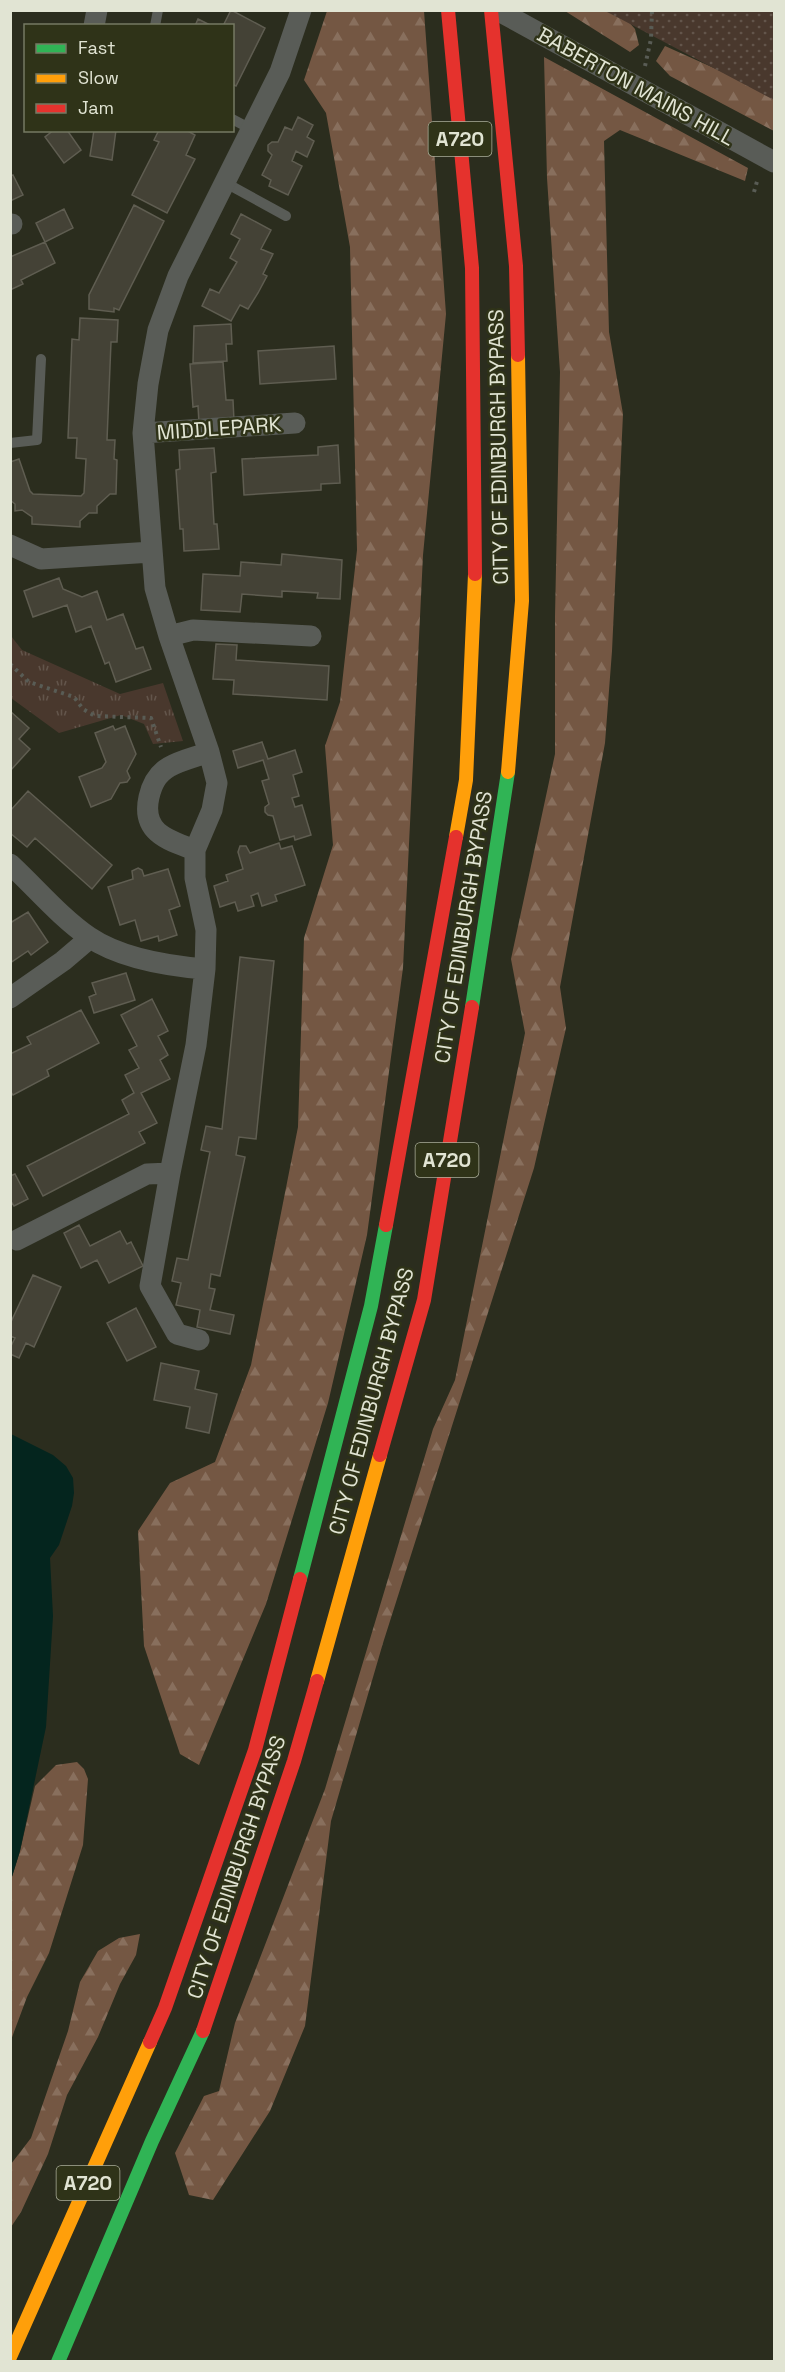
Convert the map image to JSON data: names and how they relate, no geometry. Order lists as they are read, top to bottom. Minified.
{"streets":{"highway":["A720","CITY OF EDINBURGH BYPASS"],"street":["BABERTON MAINS HILL","MIDDLEPARK"]},"crossings":[["A720","CITY OF EDINBURGH BYPASS"]],"legend":["Fast","Slow","Jam"]}
